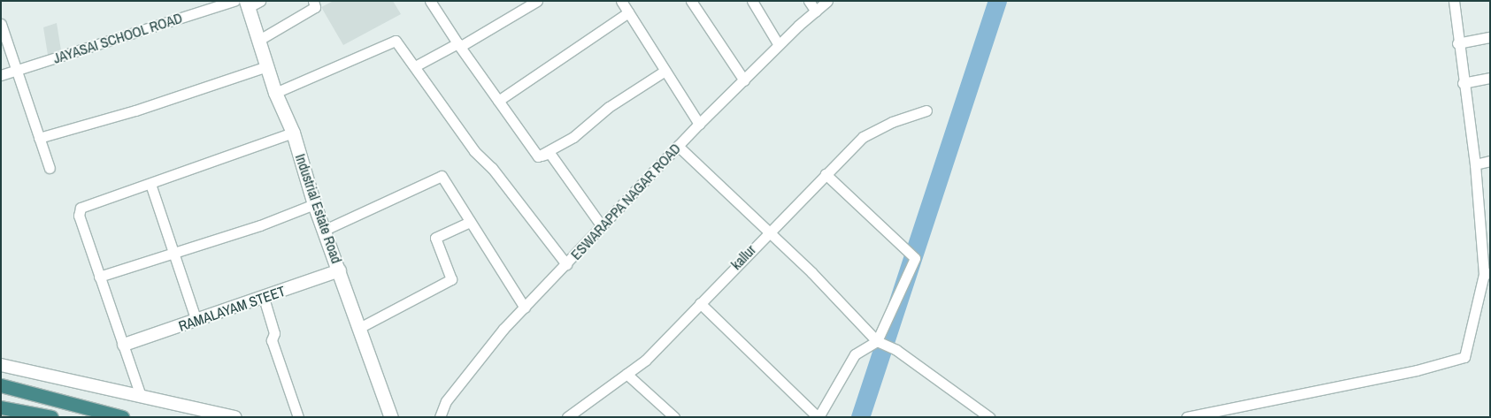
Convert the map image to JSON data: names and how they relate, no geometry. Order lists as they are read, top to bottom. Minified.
{"streets":{"main road":["Industrial Estate Road"],"street":["JAYASAI SCHOOL ROAD","ESWARAPPA NAGAR ROAD","kallur","RAMALAYAM STEET"]},"crossings":[["Industrial Estate Road","RAMALAYAM STEET"]]}
